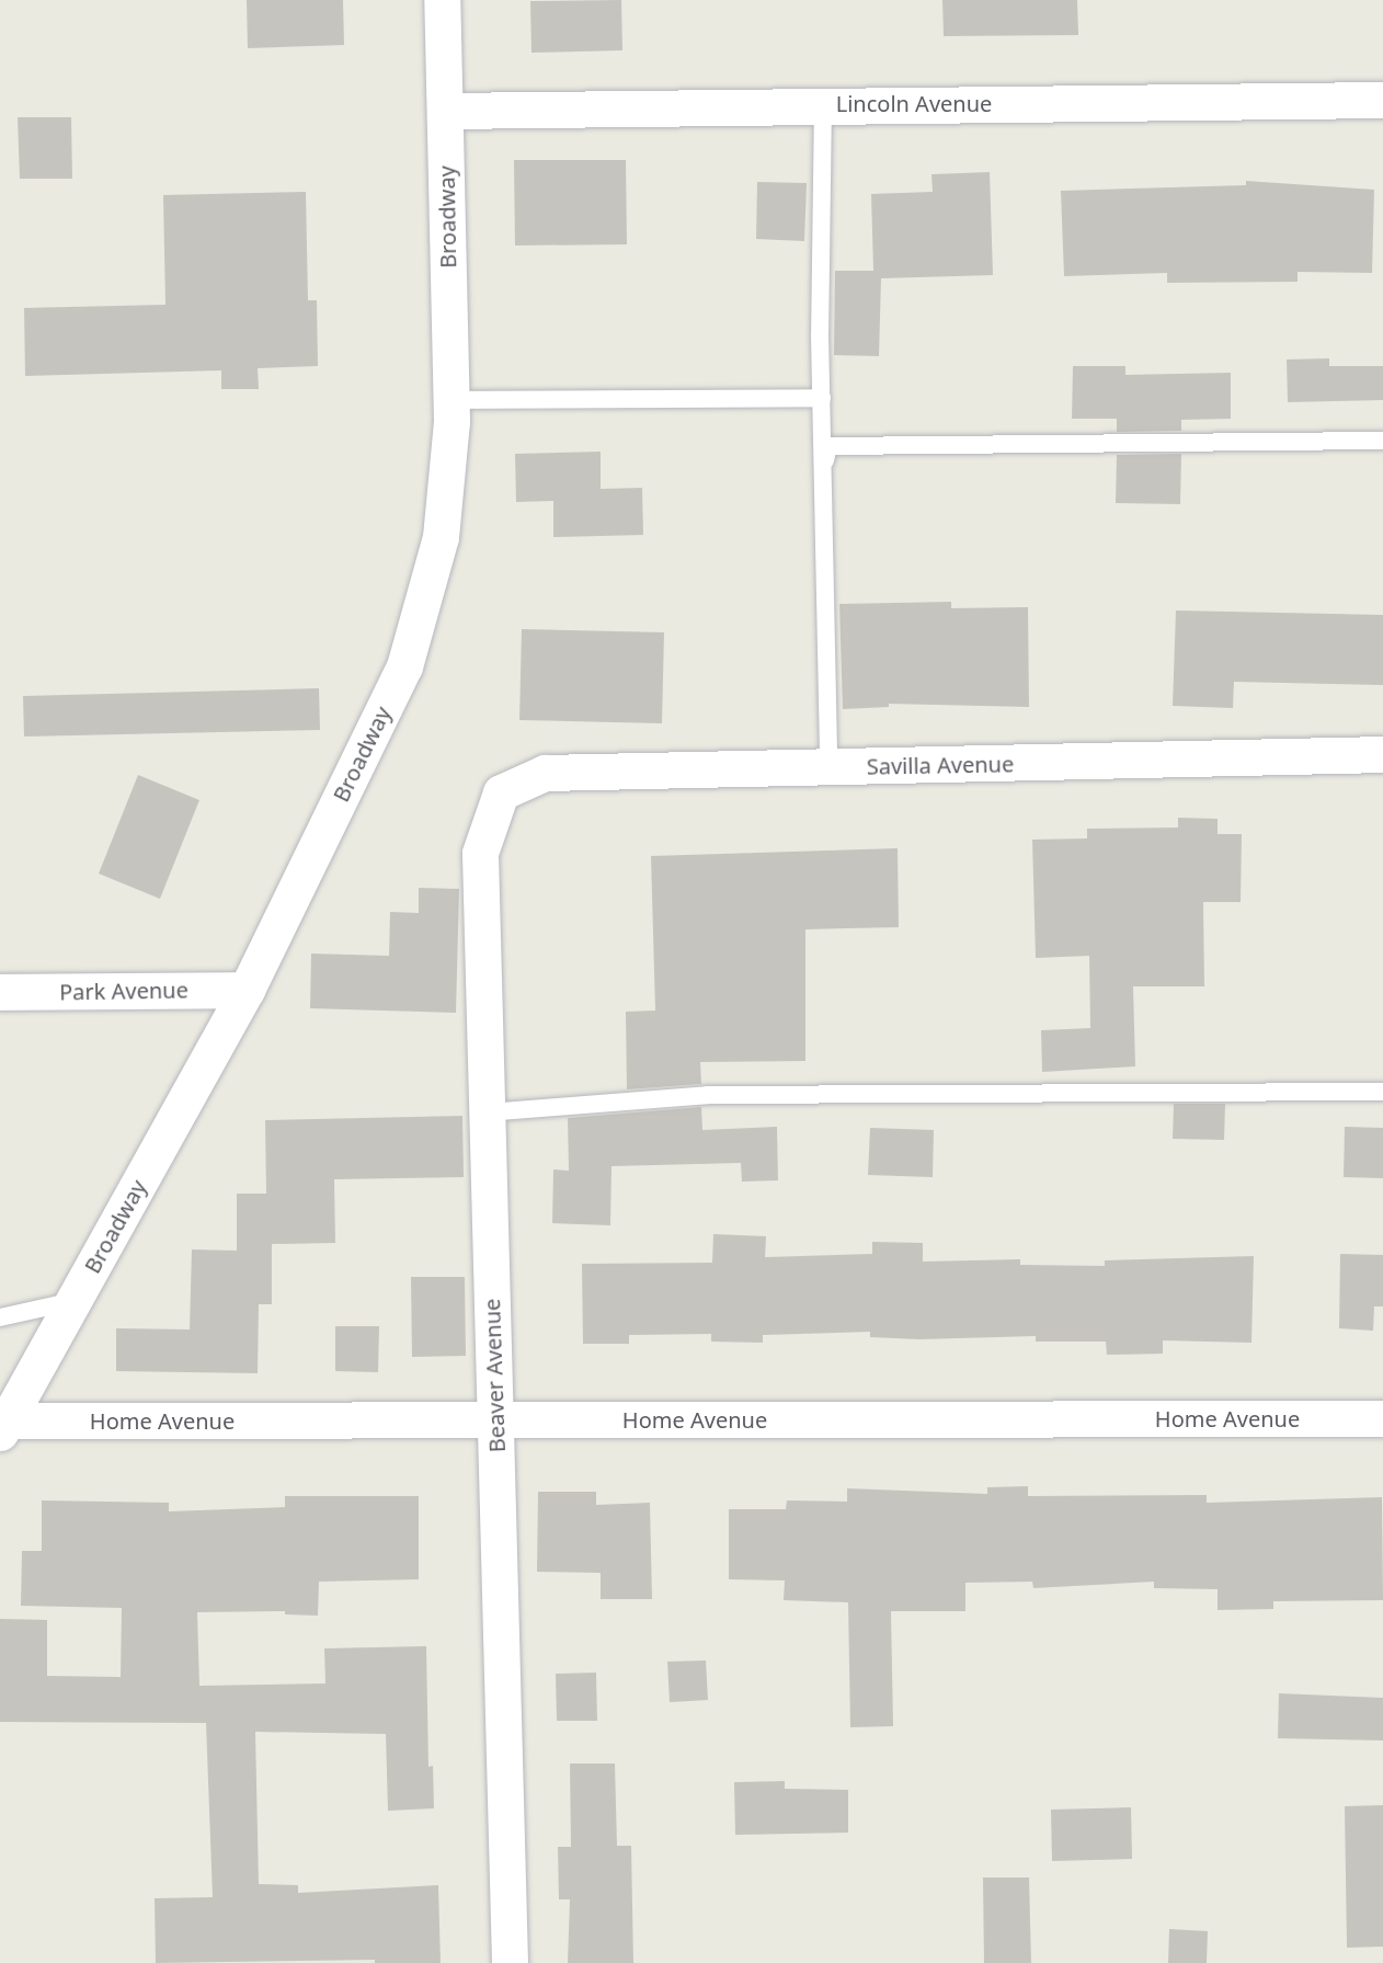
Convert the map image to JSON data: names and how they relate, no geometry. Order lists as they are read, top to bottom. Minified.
{"streets":{"street":["Lincoln Avenue","Broadway","Savilla Avenue","Park Avenue","Beaver Avenue","Home Avenue"]},"crossings":[["Lincoln Avenue","Broadway"],["Broadway","Park Avenue"],["Broadway","Home Avenue"],["Savilla Avenue","Beaver Avenue"],["Beaver Avenue","Home Avenue"]]}
